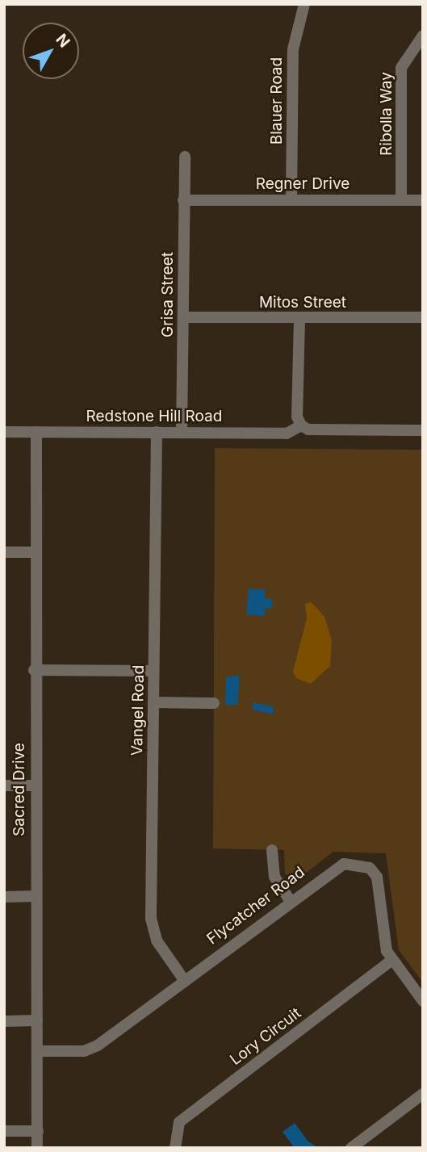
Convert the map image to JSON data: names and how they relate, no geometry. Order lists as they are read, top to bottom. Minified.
{"streets":{"street":["Blauer Road","Ribolla Way","Regner Drive","Grisa Street","Mitos Street","Redstone Hill Road","Vangel Road","Sacred Drive","Flycatcher Road","Lory Circuit"]},"crossings":[["Blauer Road","Regner Drive"],["Ribolla Way","Regner Drive"],["Regner Drive","Grisa Street"],["Grisa Street","Mitos Street"],["Grisa Street","Redstone Hill Road"],["Redstone Hill Road","Vangel Road"],["Redstone Hill Road","Sacred Drive"],["Vangel Road","Flycatcher Road"],["Sacred Drive","Flycatcher Road"],["Flycatcher Road","Lory Circuit"]],"north":"top right"}
